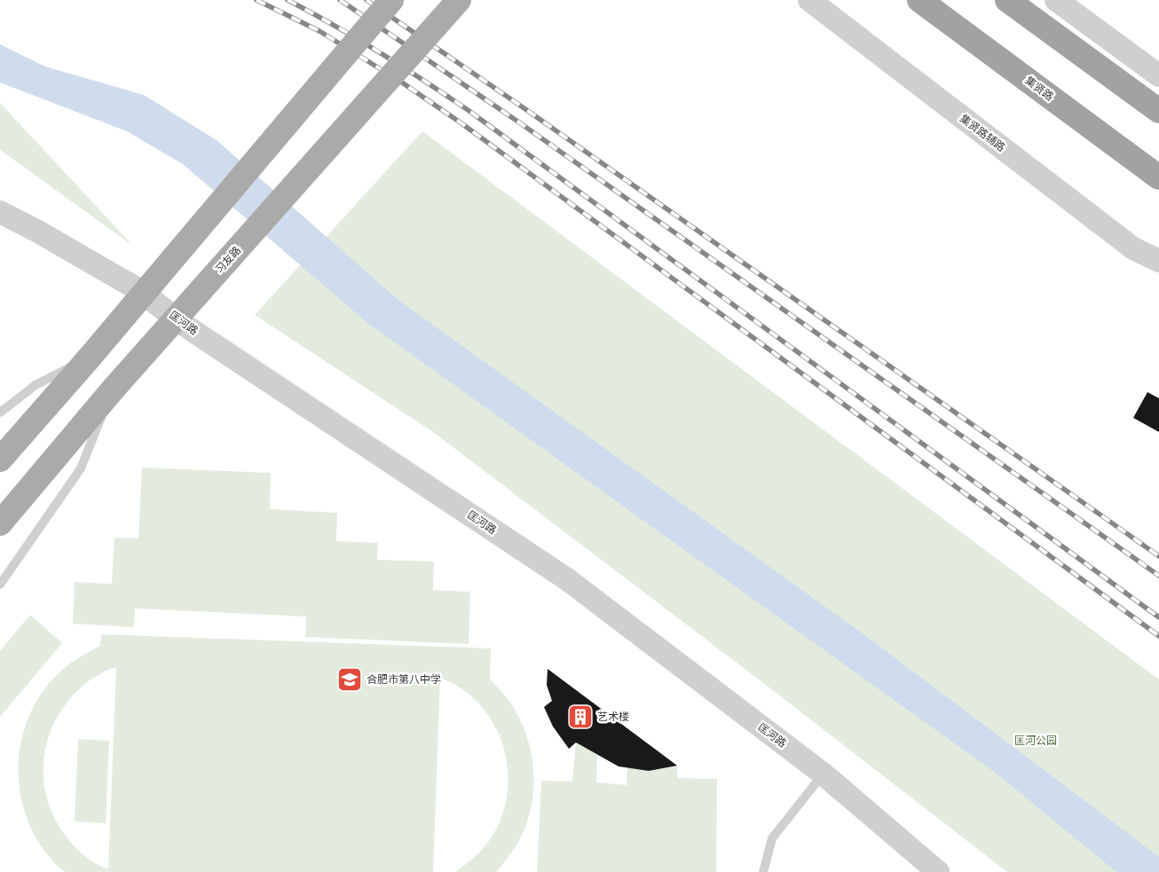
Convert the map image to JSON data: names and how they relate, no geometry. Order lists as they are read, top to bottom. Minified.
{"streets":{"highway":["集贤路"],"main road":["习友路"],"street":["集贤路辅路","匡河路"]},"parks":["匡河公园"],"places":{"school or university":["合肥市第八中学"],"building":["艺术楼"]}}
